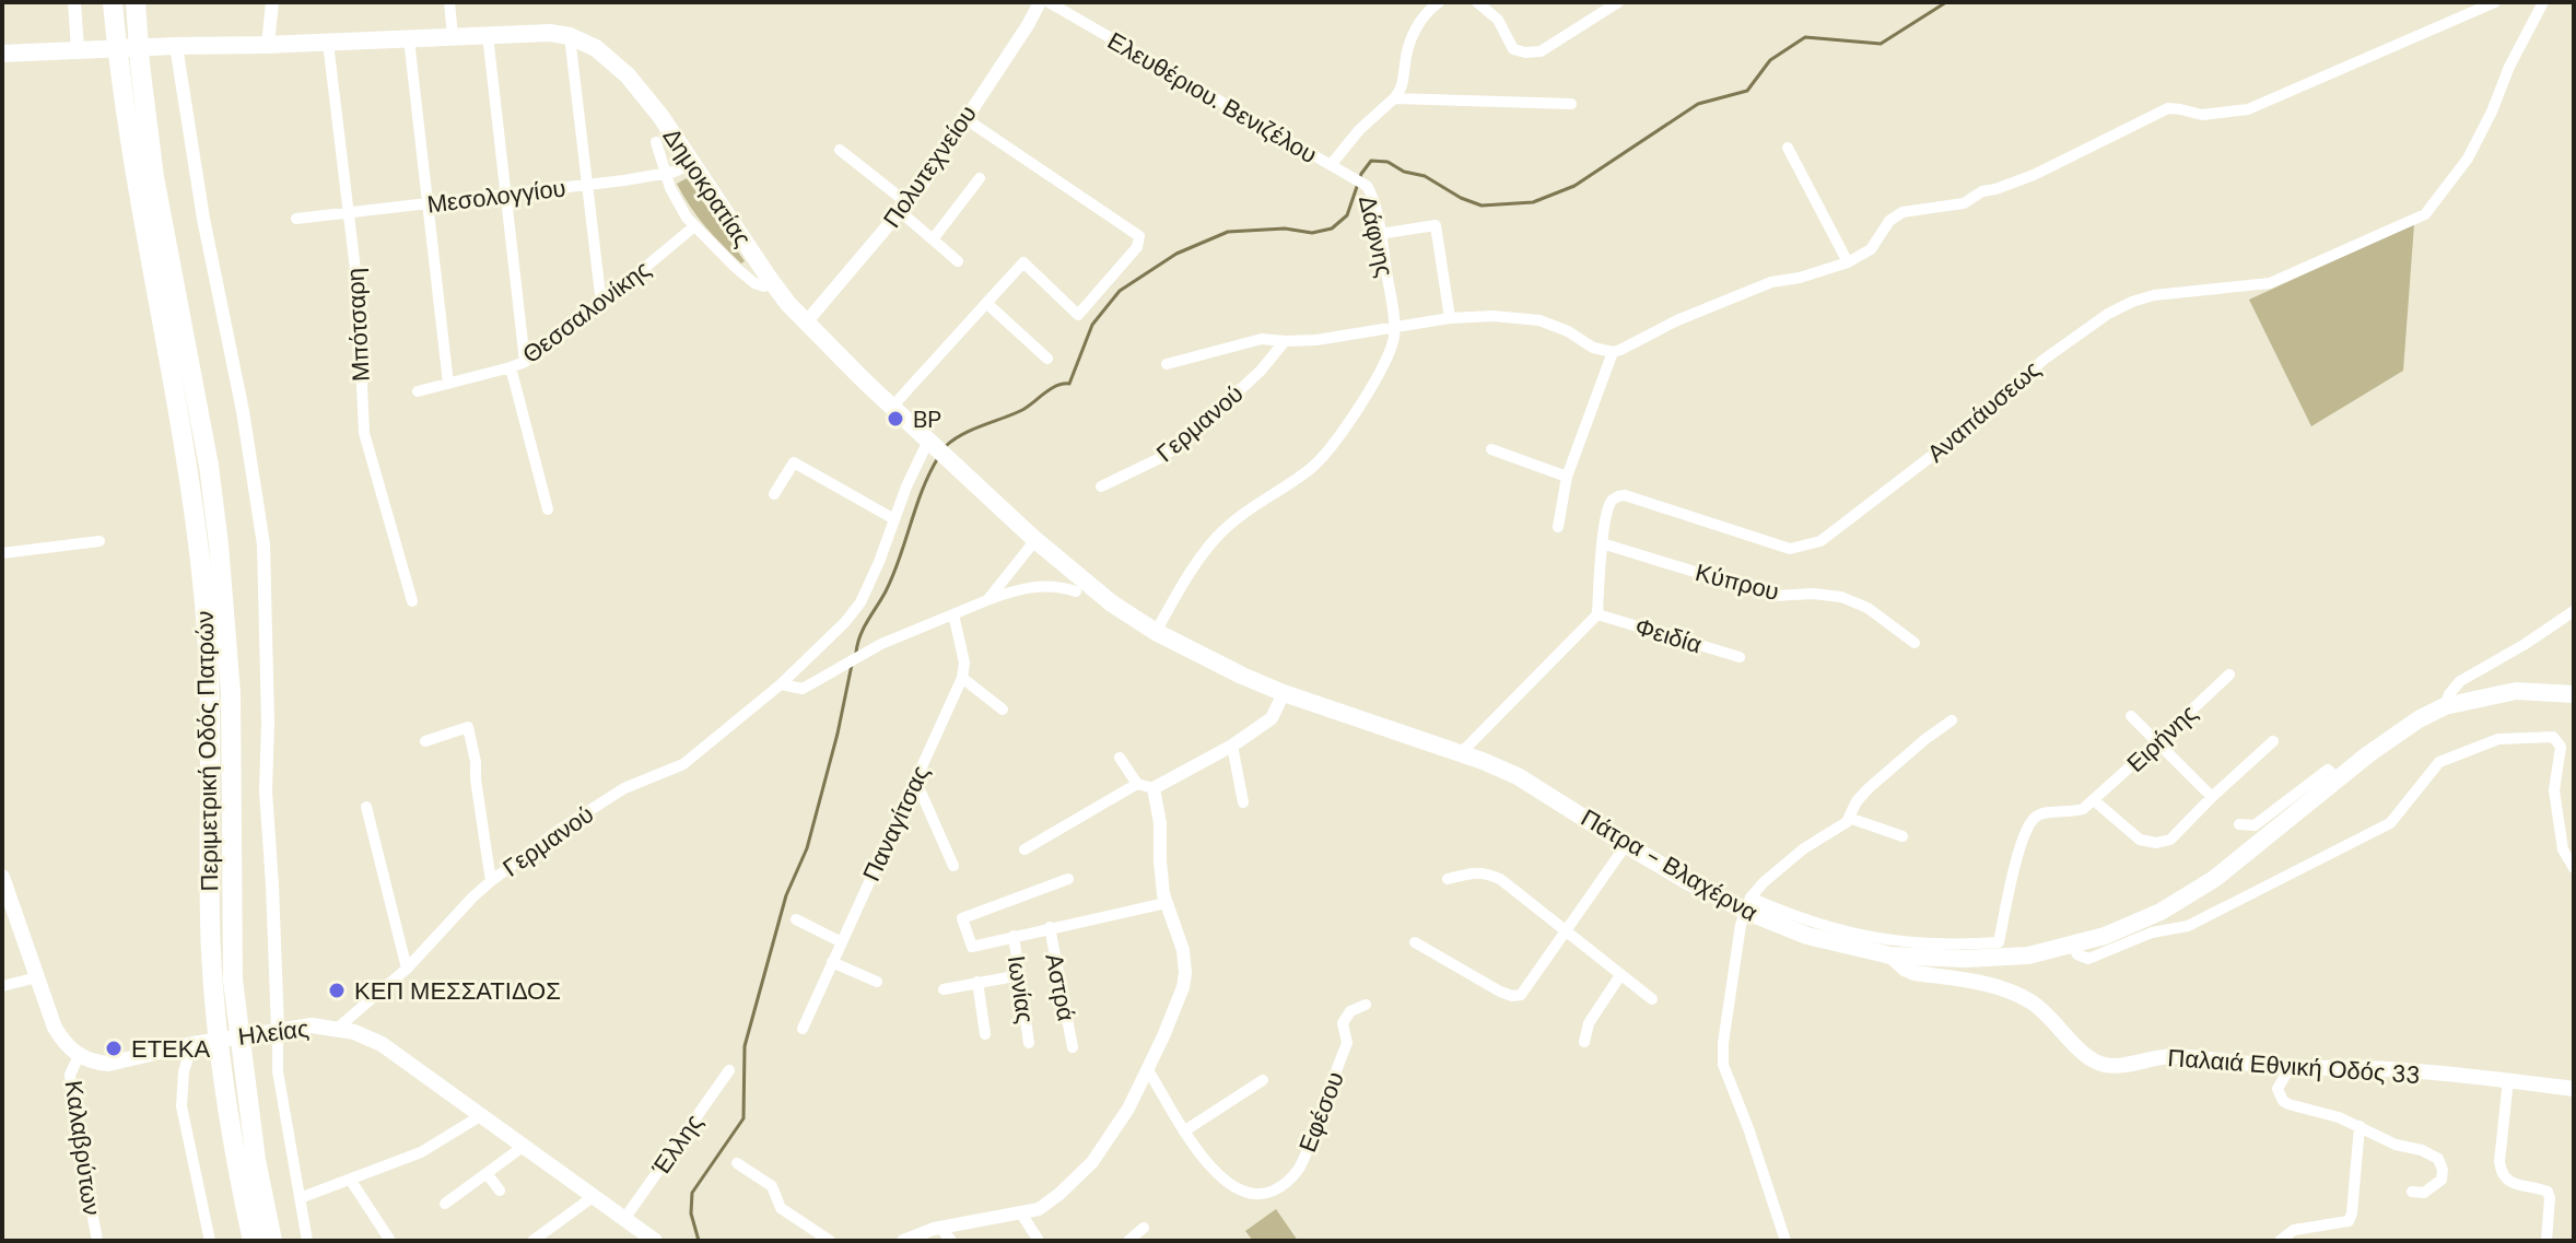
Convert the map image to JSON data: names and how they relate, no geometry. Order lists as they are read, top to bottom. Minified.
{"streets":{"highway":["Περιμετρική Οδός Πατρών"],"main road":["Δημοκρατίας","Πάτρα - Βλαχέρνα","Ηλείας","Παλαιά Εθνική Οδός 33"],"street":["Ελευθέριου. Βενιζέλου","Πολυτεχνείου","Μεσολογγίου","Δάφνης","Θεσσαλονίκης","Μπότσαρη","Αναπάυσεως","Γερμανού","Κύπρου","Φειδία","Ειρήνης","Παναγίτσας","Αστρά","Ιωνίας","Εφέσου","Έλλης","Καλαβρύτων"]},"crossings":[["Ελευθέριου. Βενιζέλου","Δάφνης"],["Πολυτεχνείου","Δημοκρατίας"],["Δημοκρατίας","Μεσολογγίου"],["Δημοκρατίας","Μπότσαρη"],["Δημοκρατίας","Γερμανού"],["Δημοκρατίας","Πάτρα - Βλαχέρνα"],["Μεσολογγίου","Μπότσαρη"],["Αναπάυσεως","Κύπρου"],["Αναπάυσεως","Φειδία"],["Γερμανού","Ηλείας"],["Πάτρα - Βλαχέρνα","Παλαιά Εθνική Οδός 33"],["Ηλείας","Έλλης"],["Ηλείας","Καλαβρύτων"]],"places":["BP","ΚΕΠ ΜΕΣΣΑΤΙΔΟΣ","ΕΤΕΚΑ"]}
